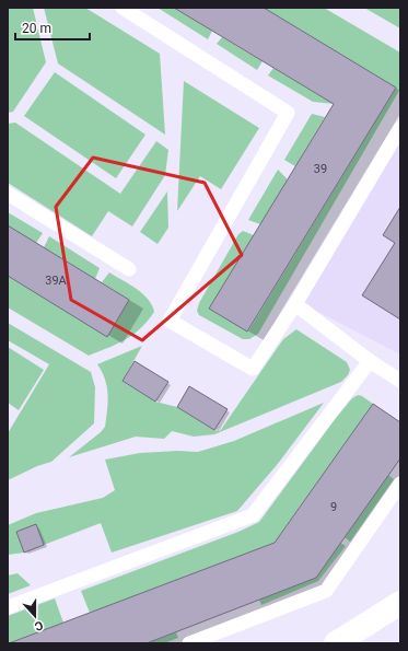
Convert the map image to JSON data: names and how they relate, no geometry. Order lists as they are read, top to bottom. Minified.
{"house_numbers":["39","39А","9"],"scale_bar":"20 m","north":"bottom"}
